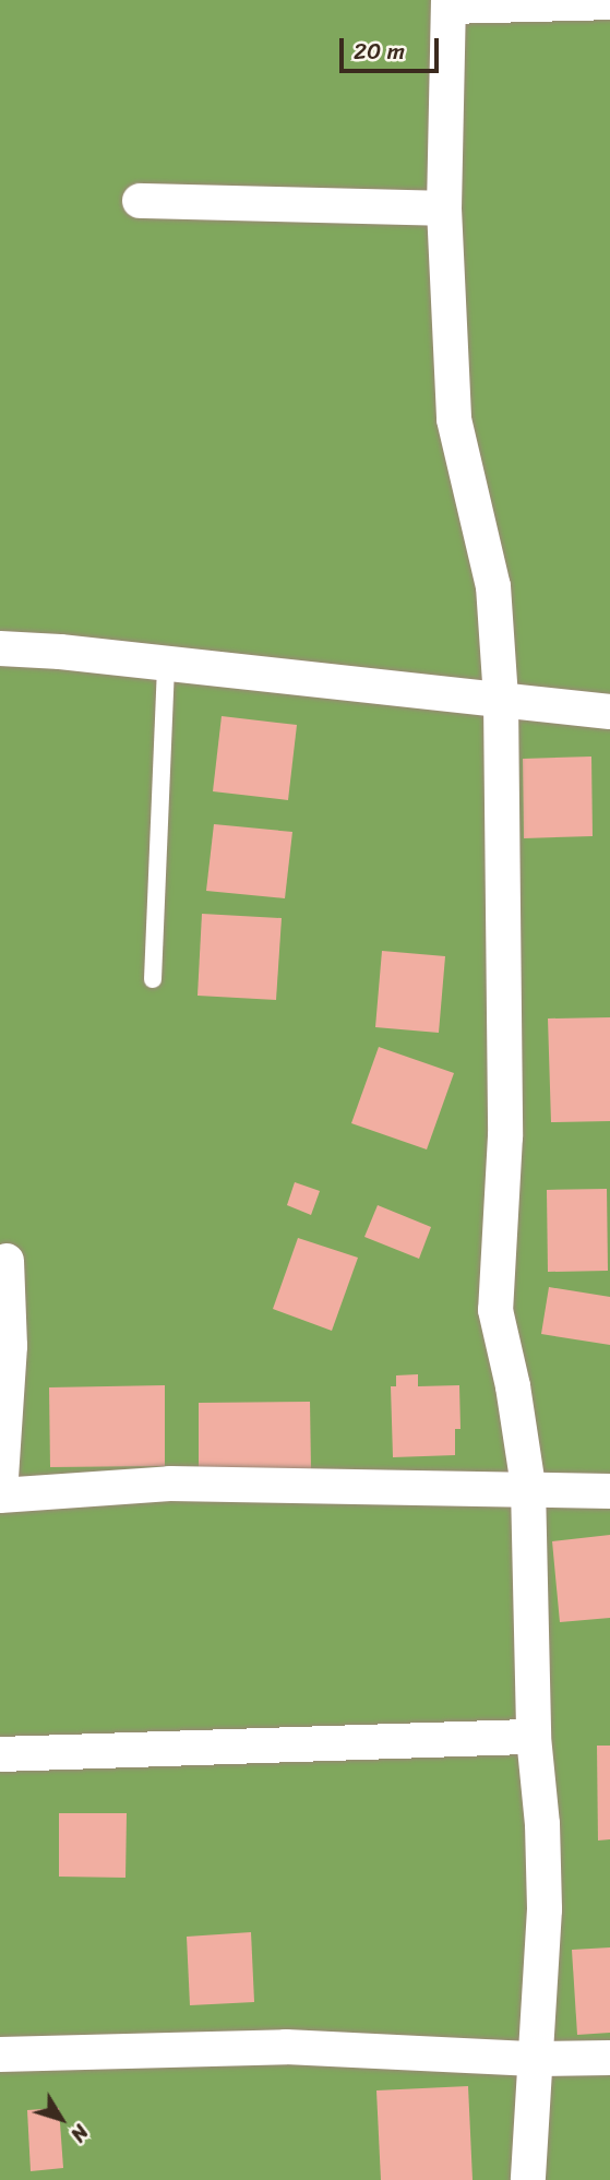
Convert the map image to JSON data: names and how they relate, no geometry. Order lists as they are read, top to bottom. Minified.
{"scale_bar":"20 m","north":"bottom right"}
